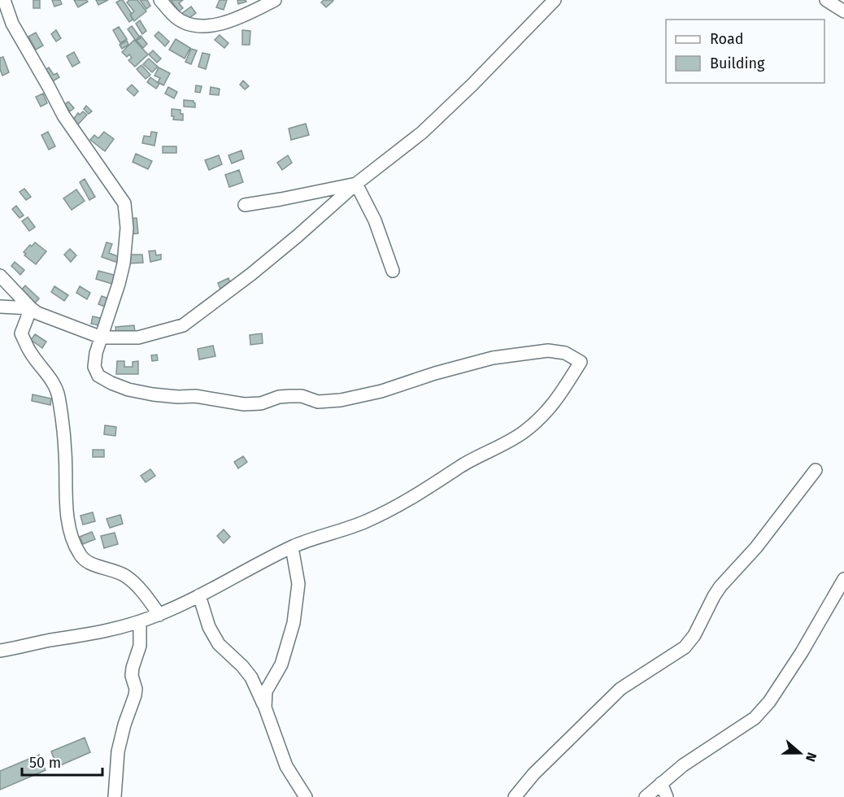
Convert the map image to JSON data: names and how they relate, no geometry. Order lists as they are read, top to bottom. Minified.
{"legend":["Road","Building"],"scale_bar":"50 m","north":"right"}
